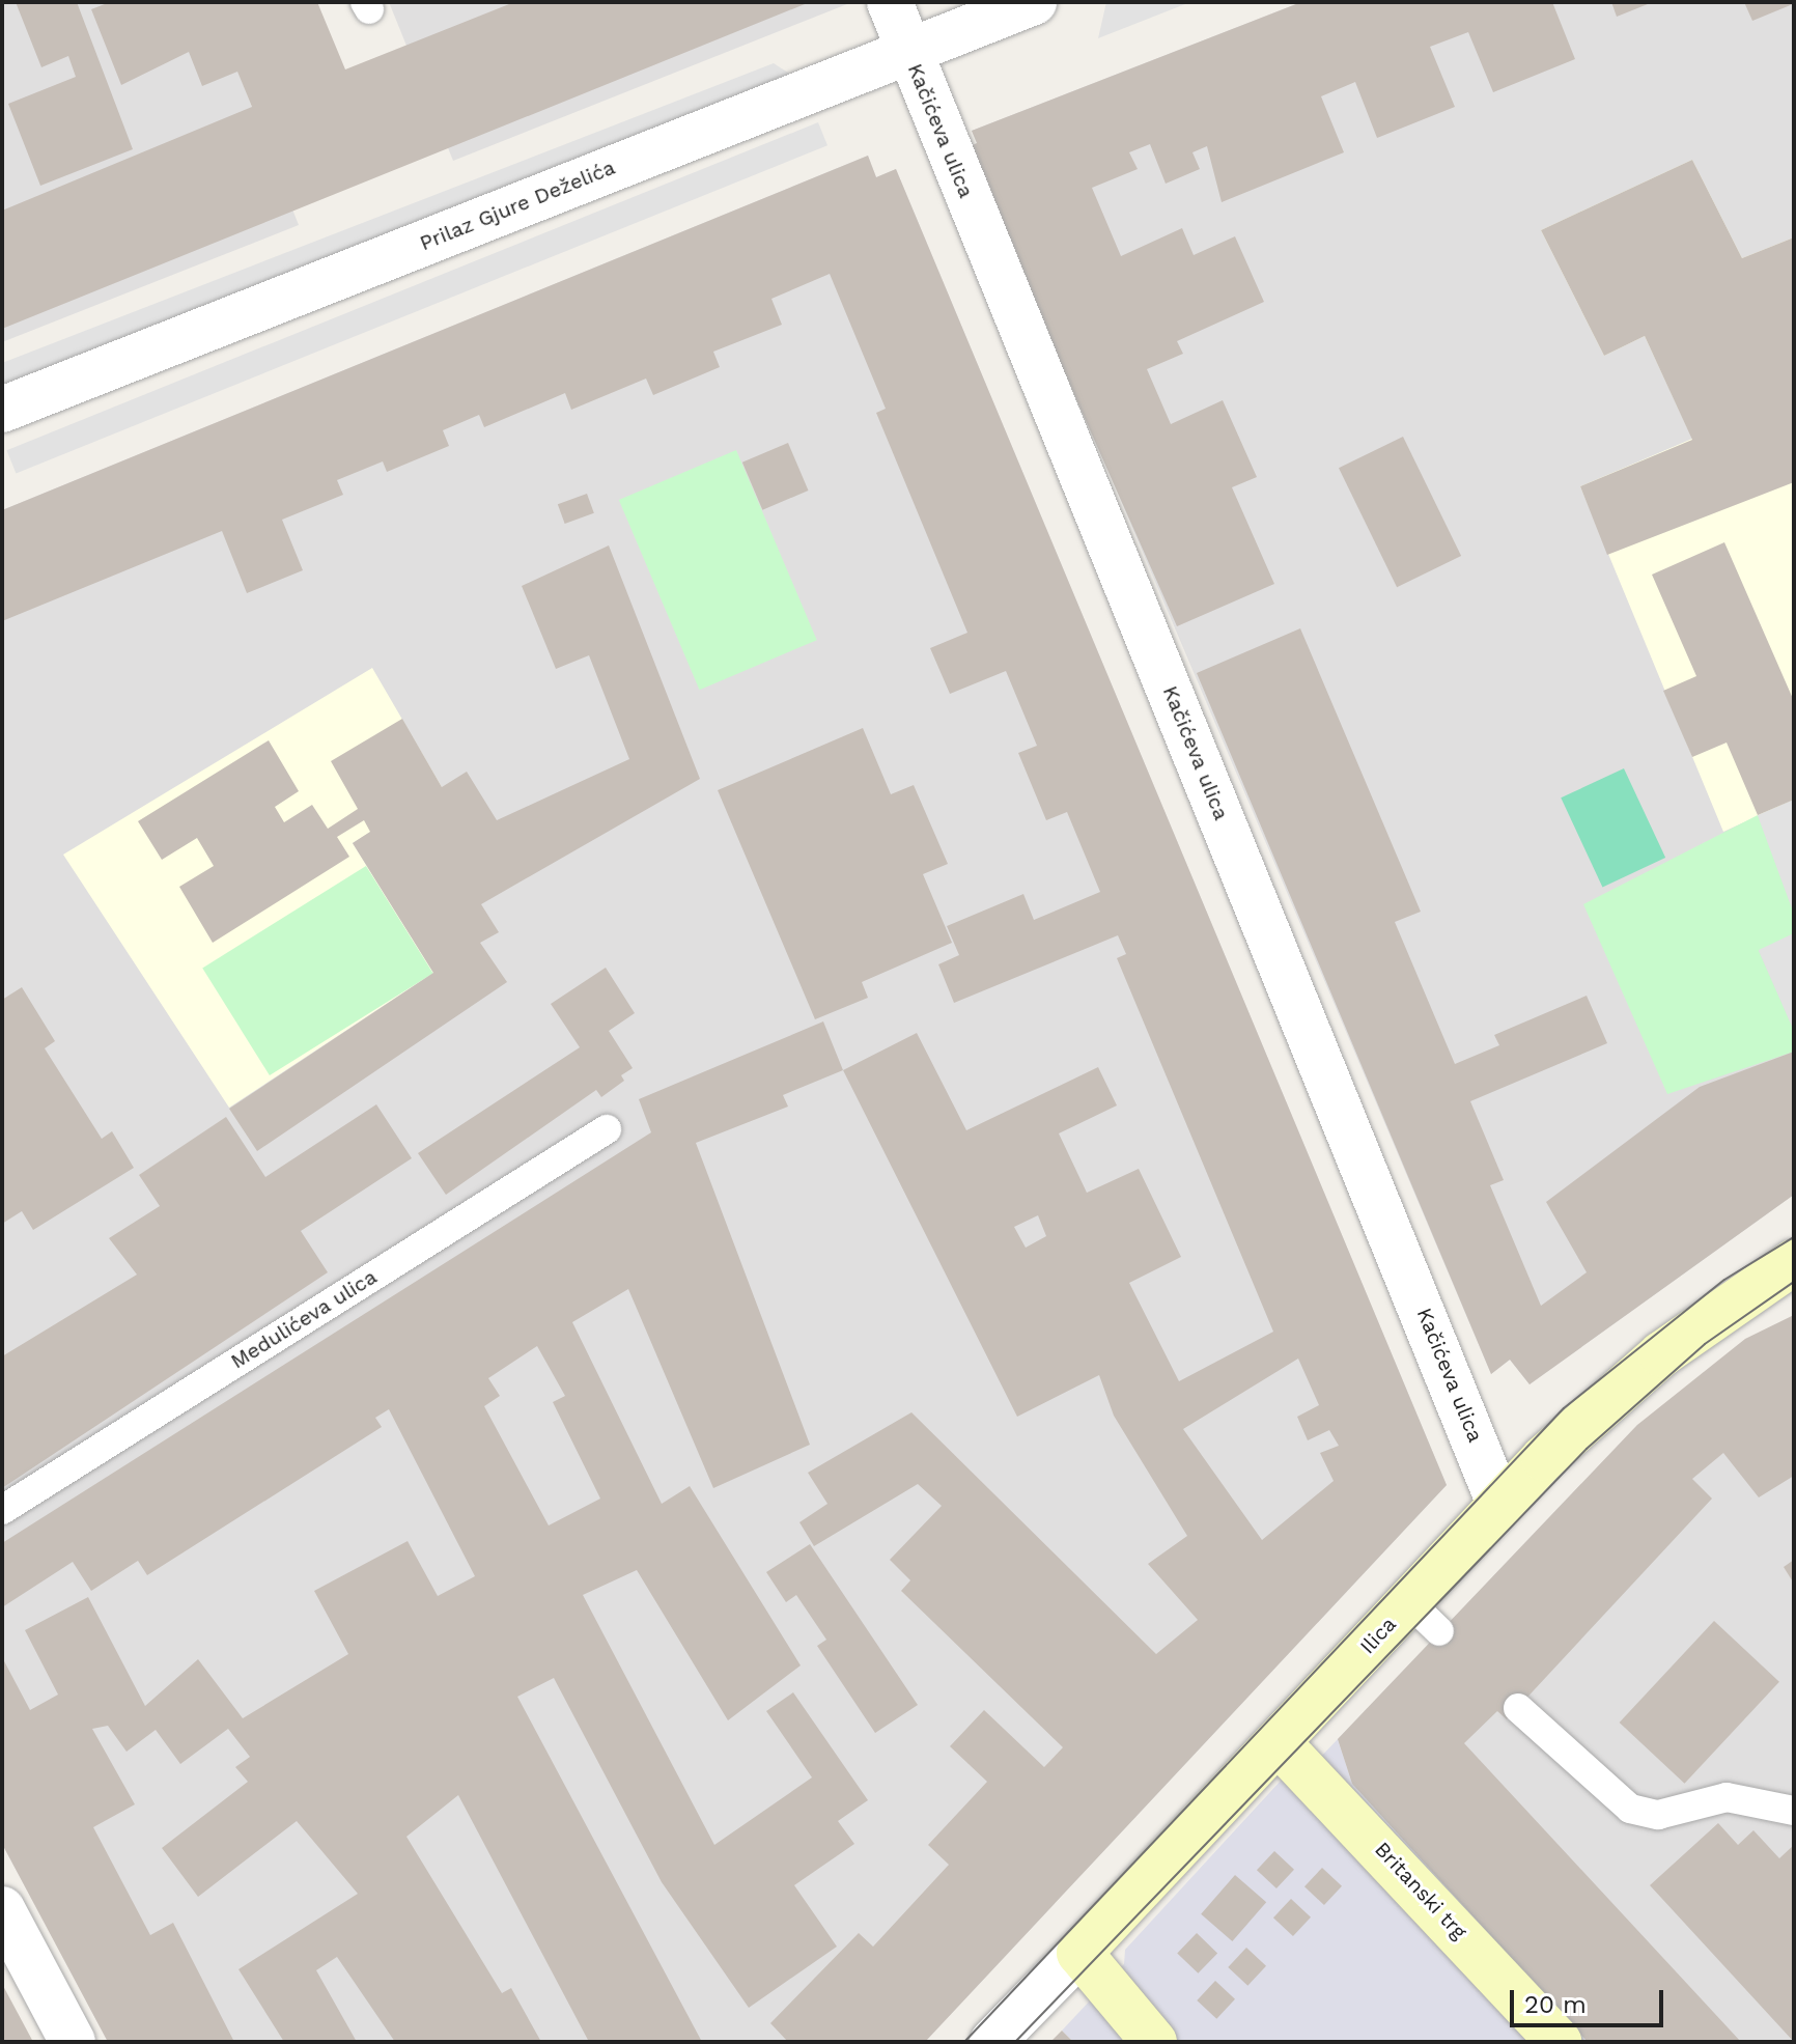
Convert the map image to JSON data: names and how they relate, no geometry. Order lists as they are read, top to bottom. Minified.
{"streets":{"main road":["Ilica","Britanski trg"],"street":["Kačićeva ulica","Prilaz Gjure Deželića"],"lane":["Medulićeva ulica"]},"crossings":[["Kačićeva ulica","Prilaz Gjure Deželića"],["Kačićeva ulica","Ilica"],["Ilica","Britanski trg"]],"scale_bar":"20 m"}
